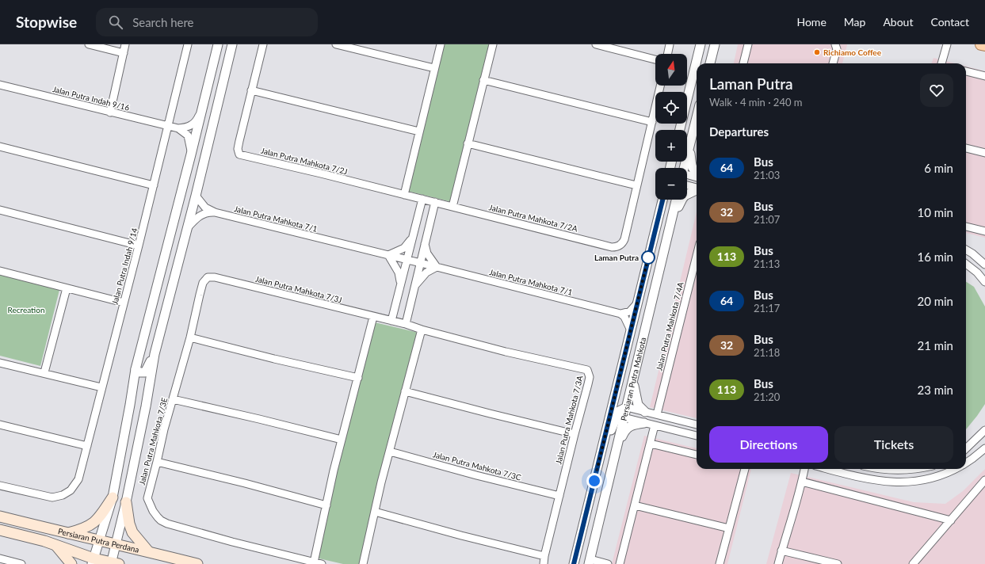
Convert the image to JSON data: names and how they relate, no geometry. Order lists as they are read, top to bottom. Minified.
{"streets":{"main road":["Persiaran Putra Perdana"],"street":["Jalan Putra Indah 9/16","Jalan Putra Mahkota 7/2J","Jalan Putra Mahkota 7/2A","Jalan Putra Mahkota 7/1","Jalan Putra Indah 9/14","Jalan Putra Mahkota 7/3J","Jalan Putra Mahkota 7/4A","Persiaran Putra Mahkota","Jalan Putra Mahkota 7/3A","Jalan Putra Mahkota 7/3E","Jalan Putra Mahkota 7/3C"]},"crossings":[["Jalan Putra Indah 9/16","Jalan Putra Indah 9/14"],["Jalan Putra Mahkota 7/2J","Jalan Putra Mahkota 7/2A"],["Jalan Putra Mahkota 7/3J","Jalan Putra Mahkota 7/3A"],["Jalan Putra Mahkota 7/3J","Jalan Putra Mahkota 7/3E"],["Jalan Putra Mahkota 7/3A","Jalan Putra Mahkota 7/3C"]],"parks":["Recreation"],"places":["Richiamo Coffee","Laman Putra"],"lines":["bus line 64"],"north":"top","page":{"header":"Stopwise","search":"Search here","nav":["Home","Map","About","Contact"],"map_buttons":["+","−"],"heading":[["Laman Putra","Walk · 4 min · 240 m"],"Departures"],"list":[{"mark":"64","name":"Bus","note":"21:03","value":"6 min"},{"mark":"32","name":"Bus","note":"21:07","value":"10 min"},{"mark":"113","name":"Bus","note":"21:13","value":"16 min"},{"mark":"64","name":"Bus","note":"21:17","value":"20 min"},{"mark":"32","name":"Bus","note":"21:18","value":"21 min"},{"mark":"113","name":"Bus","note":"21:20","value":"23 min"}],"buttons":["Directions","Tickets"]}}
